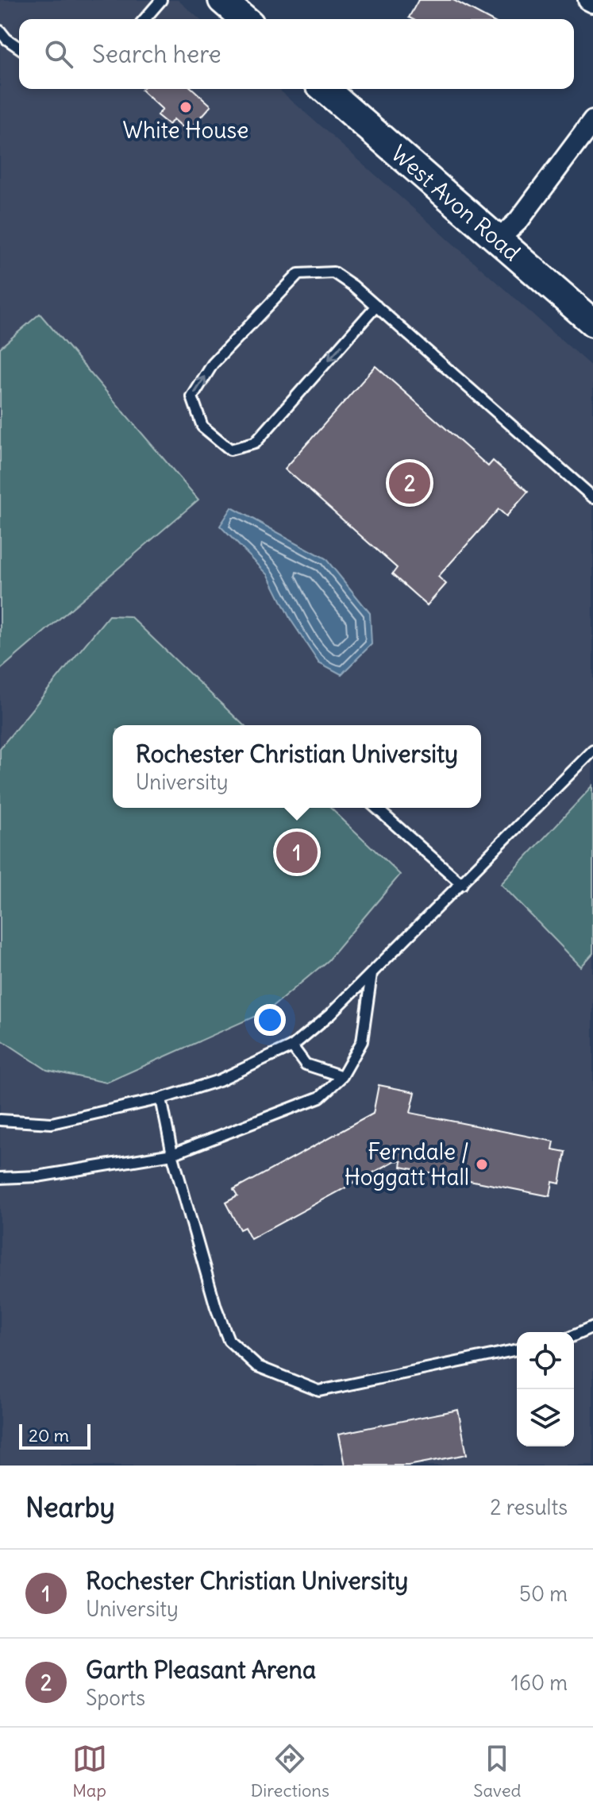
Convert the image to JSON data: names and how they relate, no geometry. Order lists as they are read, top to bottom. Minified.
{"streets":{"main road":["West Avon Road"]},"places":["White House","Ferndale / Hoggatt Hall"],"scale_bar":"20 m","page":{"search":"Search here","pins":["2","1"],"popup":["Rochester Christian University","University"],"scale":"20 m","heading":["Nearby","2 results"],"list":[{"mark":"1","name":"Rochester Christian University","note":"University","value":"50 m"},{"mark":"2","name":"Garth Pleasant Arena","note":"Sports","value":"160 m"}],"nav":["Map","Directions","Saved"]}}
